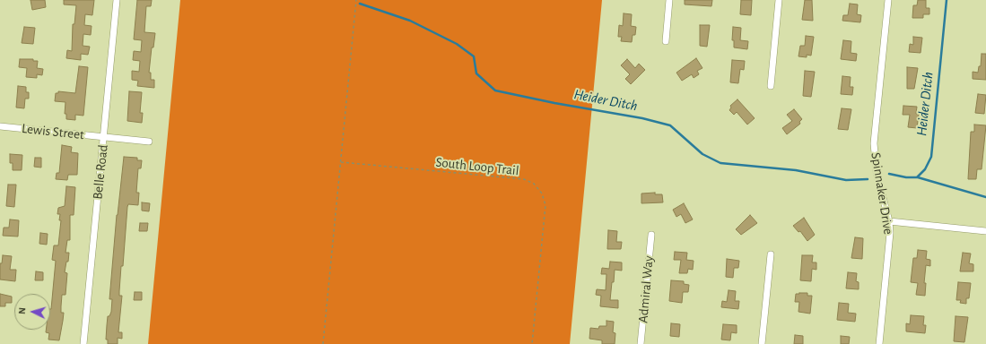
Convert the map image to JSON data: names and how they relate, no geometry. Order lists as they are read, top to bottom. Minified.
{"streets":{"street":["Lewis Street","Belle Road","Spinnaker Drive","Admiral Way"],"path":["South Loop Trail"]},"crossings":[["Lewis Street","Belle Road"]],"water":["Heider Ditch"],"north":"left"}
